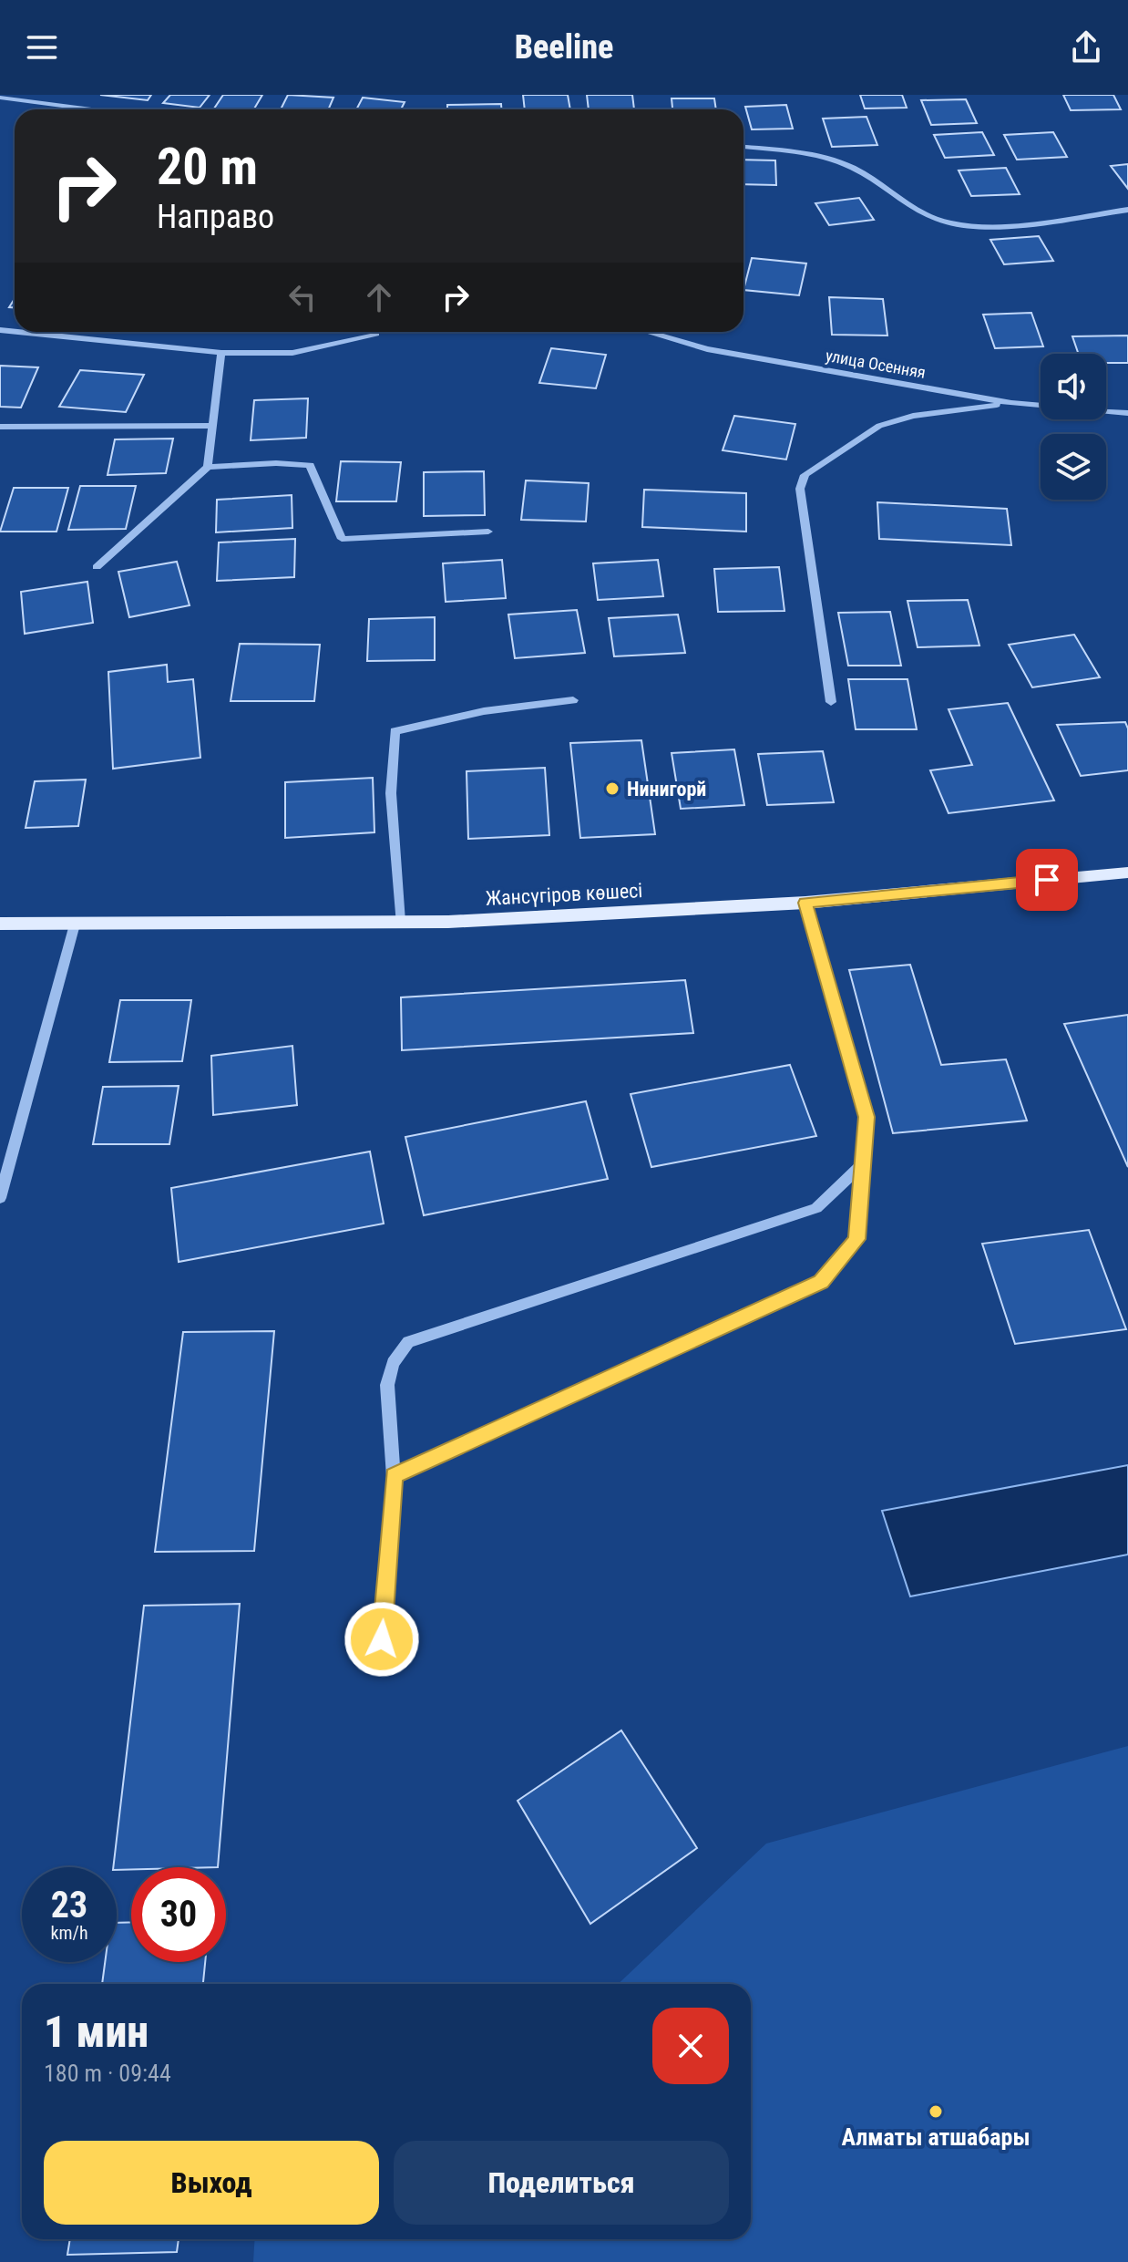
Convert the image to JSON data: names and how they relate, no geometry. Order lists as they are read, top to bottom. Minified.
{"streets":{"main road":["Жансүгіров көшесі"],"street":["улица Осенняя"]},"places":["Нинигорй","Алматы атшабары"],"page":{"header":"Beeline","turn":["20 m","Направо"],"speed":"23 km/h","limit":"30","heading":["1 мин","180 m · 09:44"],"buttons":["Выход","Поделиться"]}}
